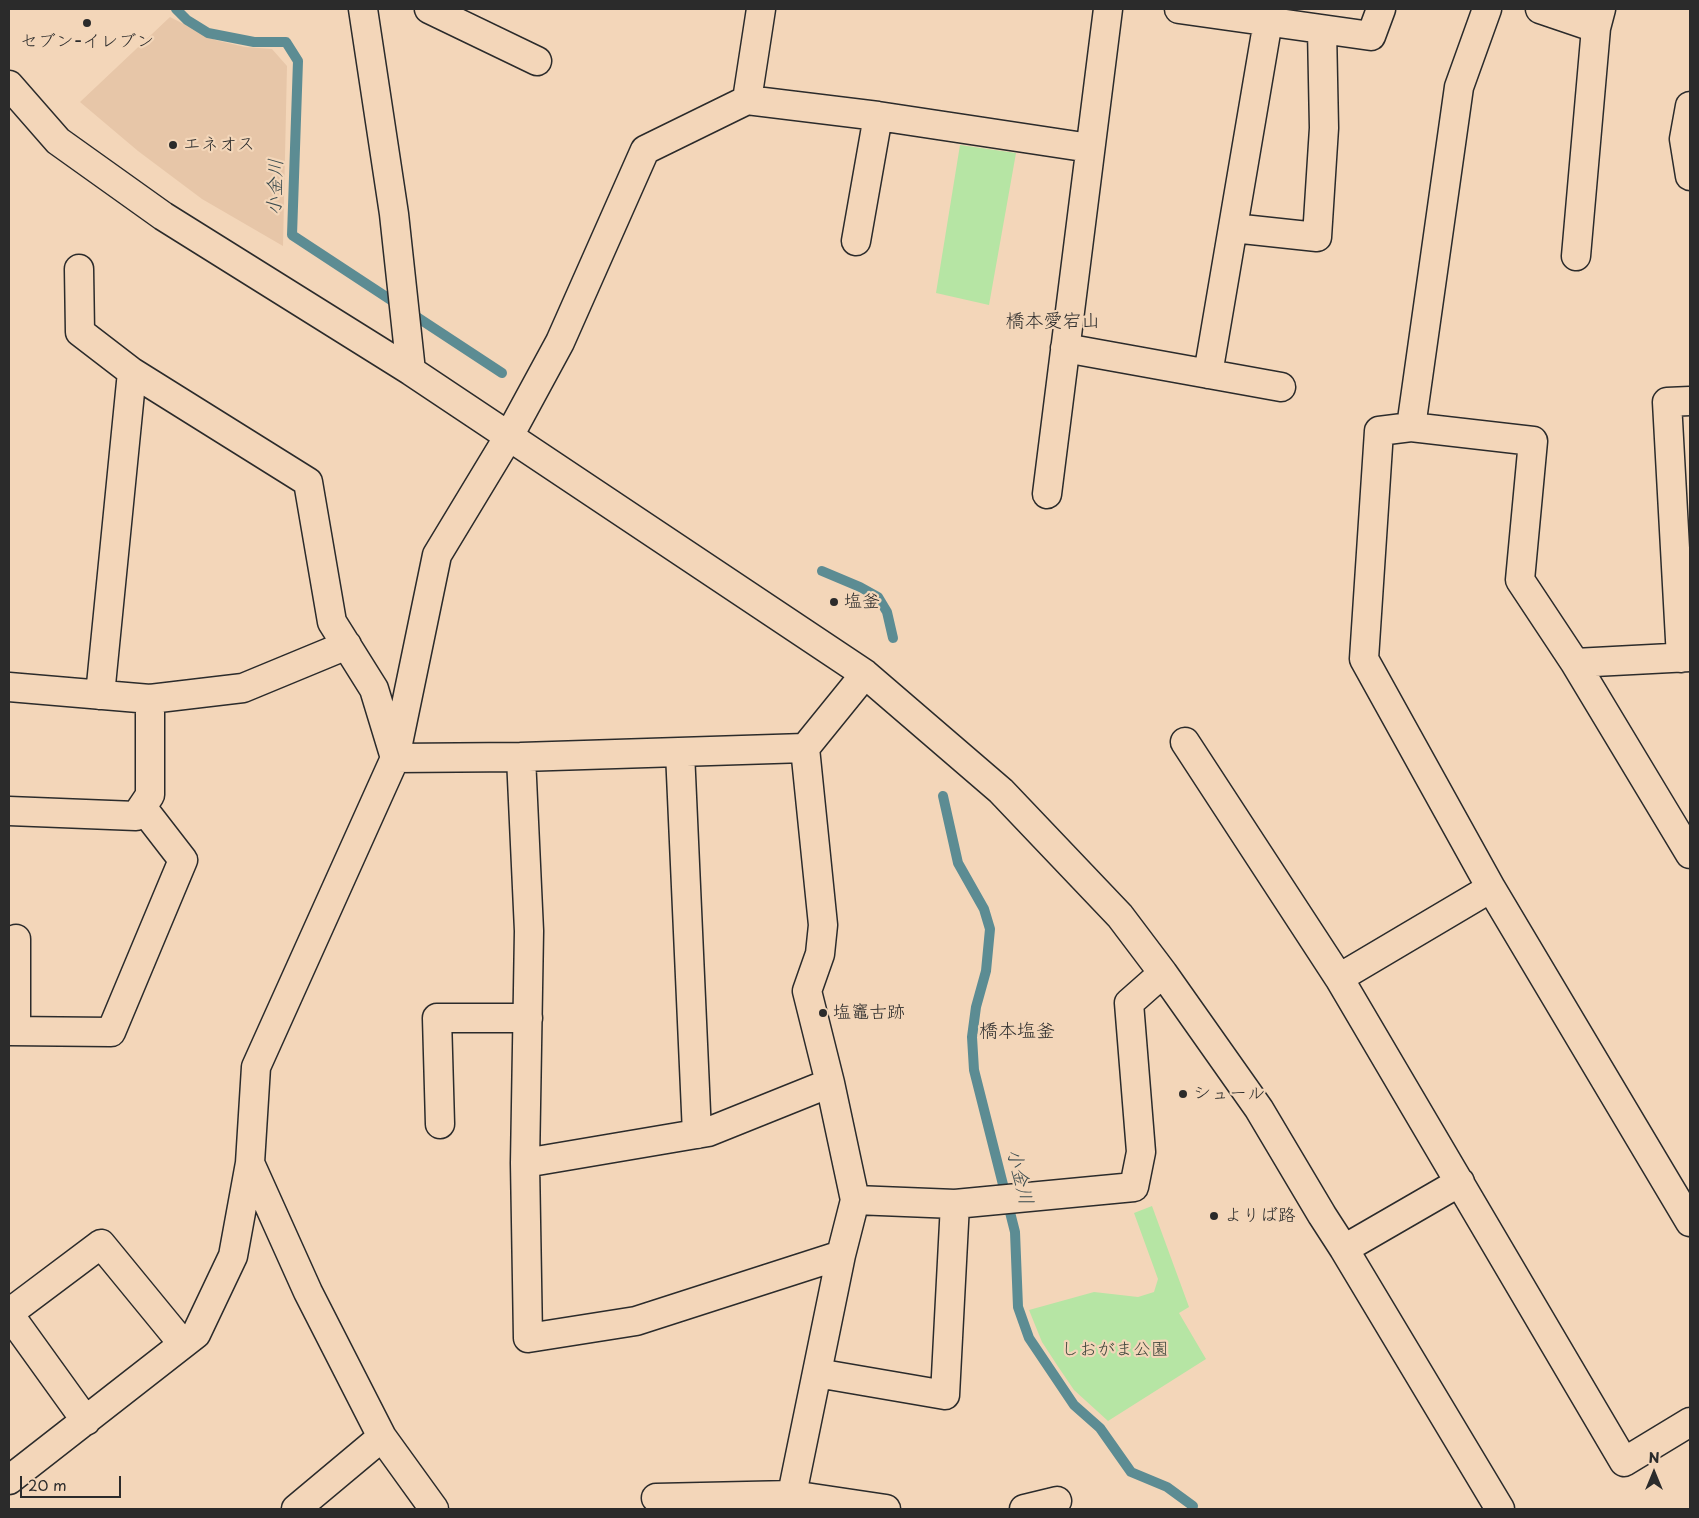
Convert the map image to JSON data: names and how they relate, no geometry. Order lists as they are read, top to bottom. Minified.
{"districts":["橋本愛宕山","橋本塩釜"],"water":["小金川"],"parks":["しおがま公園"],"places":["セブン-イレブン","エネオス","塩釜","塩竈古跡","シュール","よりば路"],"scale_bar":"20 m","north":"top"}
